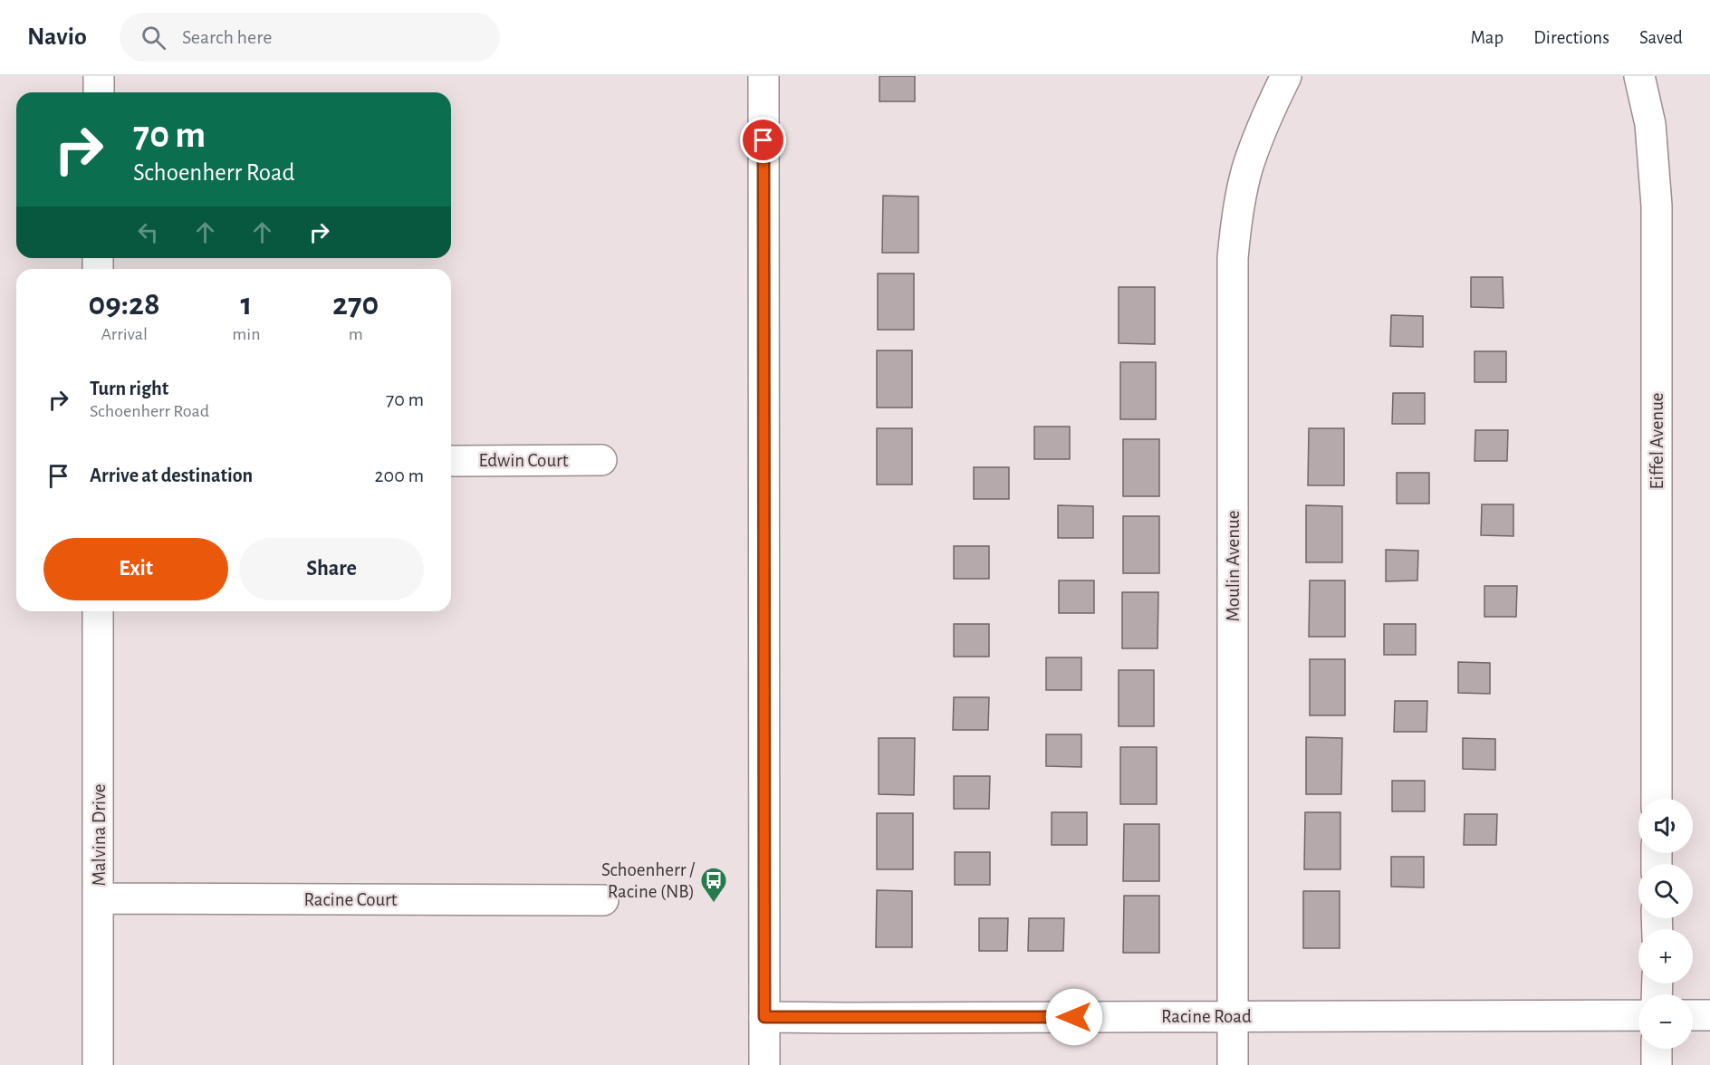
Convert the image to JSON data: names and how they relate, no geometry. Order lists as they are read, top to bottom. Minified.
{"streets":{"street":["Eiffel Avenue","Edwin Court","Moulin Avenue","Malvina Drive","Racine Court","Racine Road"]},"crossings":[["Moulin Avenue","Racine Road"],["Malvina Drive","Racine Court"]],"places":{"bus stop":["Schoenherr / Racine (NB)"]},"page":{"header":"Navio","search":"Search here","nav":["Map","Directions","Saved"],"turn":["70 m","Schoenherr Road"],"eta":["09:28","Arrival","1","min","270","m"],"list":[{"name":"Turn right","note":"Schoenherr Road","value":"70 m"},{"name":"Arrive at destination","value":"200 m"}],"buttons":["Exit","Share"],"map_buttons":["+","−"]}}
